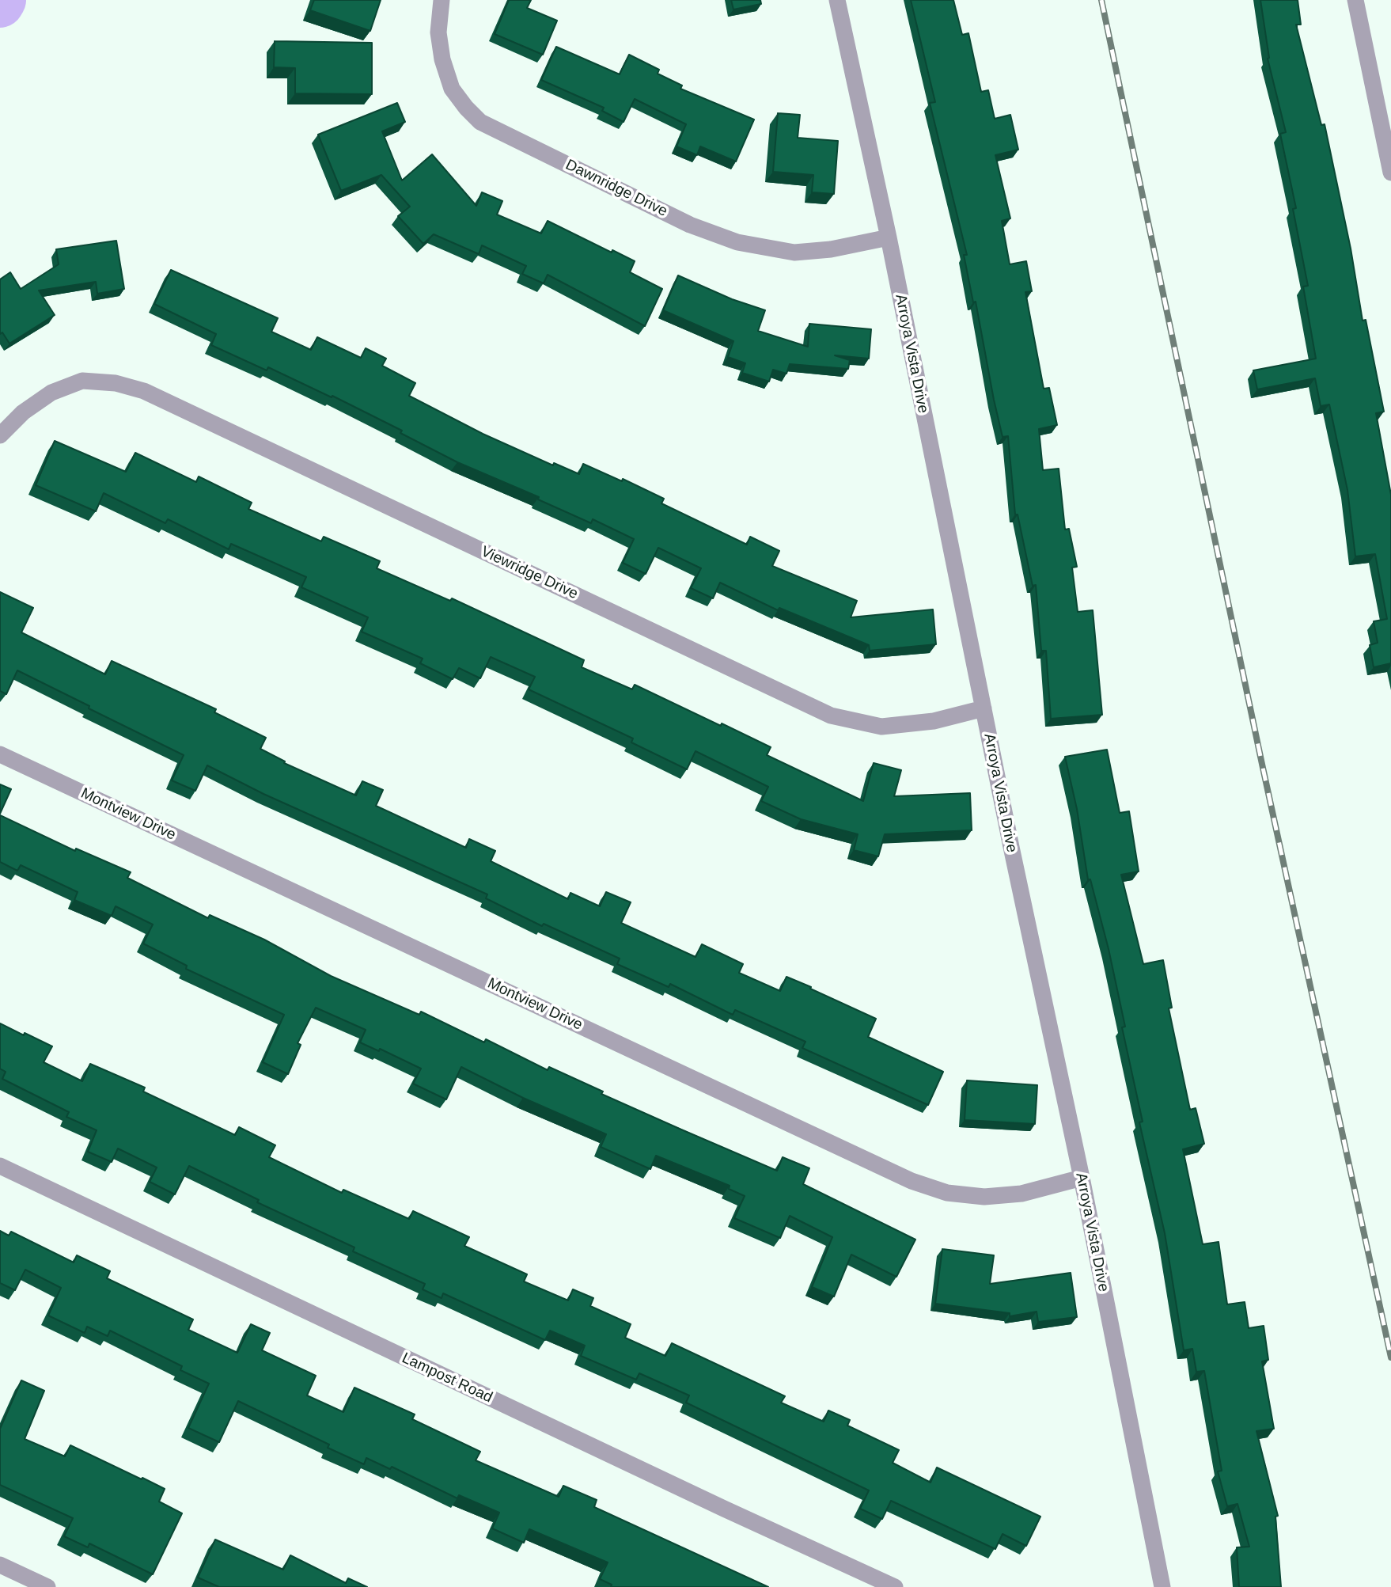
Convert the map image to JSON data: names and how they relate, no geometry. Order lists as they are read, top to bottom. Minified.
{"streets":{"street":["Dawnridge Drive","Arroya Vista Drive","Viewridge Drive","Montview Drive","Lampost Road"]},"crossings":[["Dawnridge Drive","Arroya Vista Drive"],["Arroya Vista Drive","Viewridge Drive"],["Arroya Vista Drive","Montview Drive"]]}
